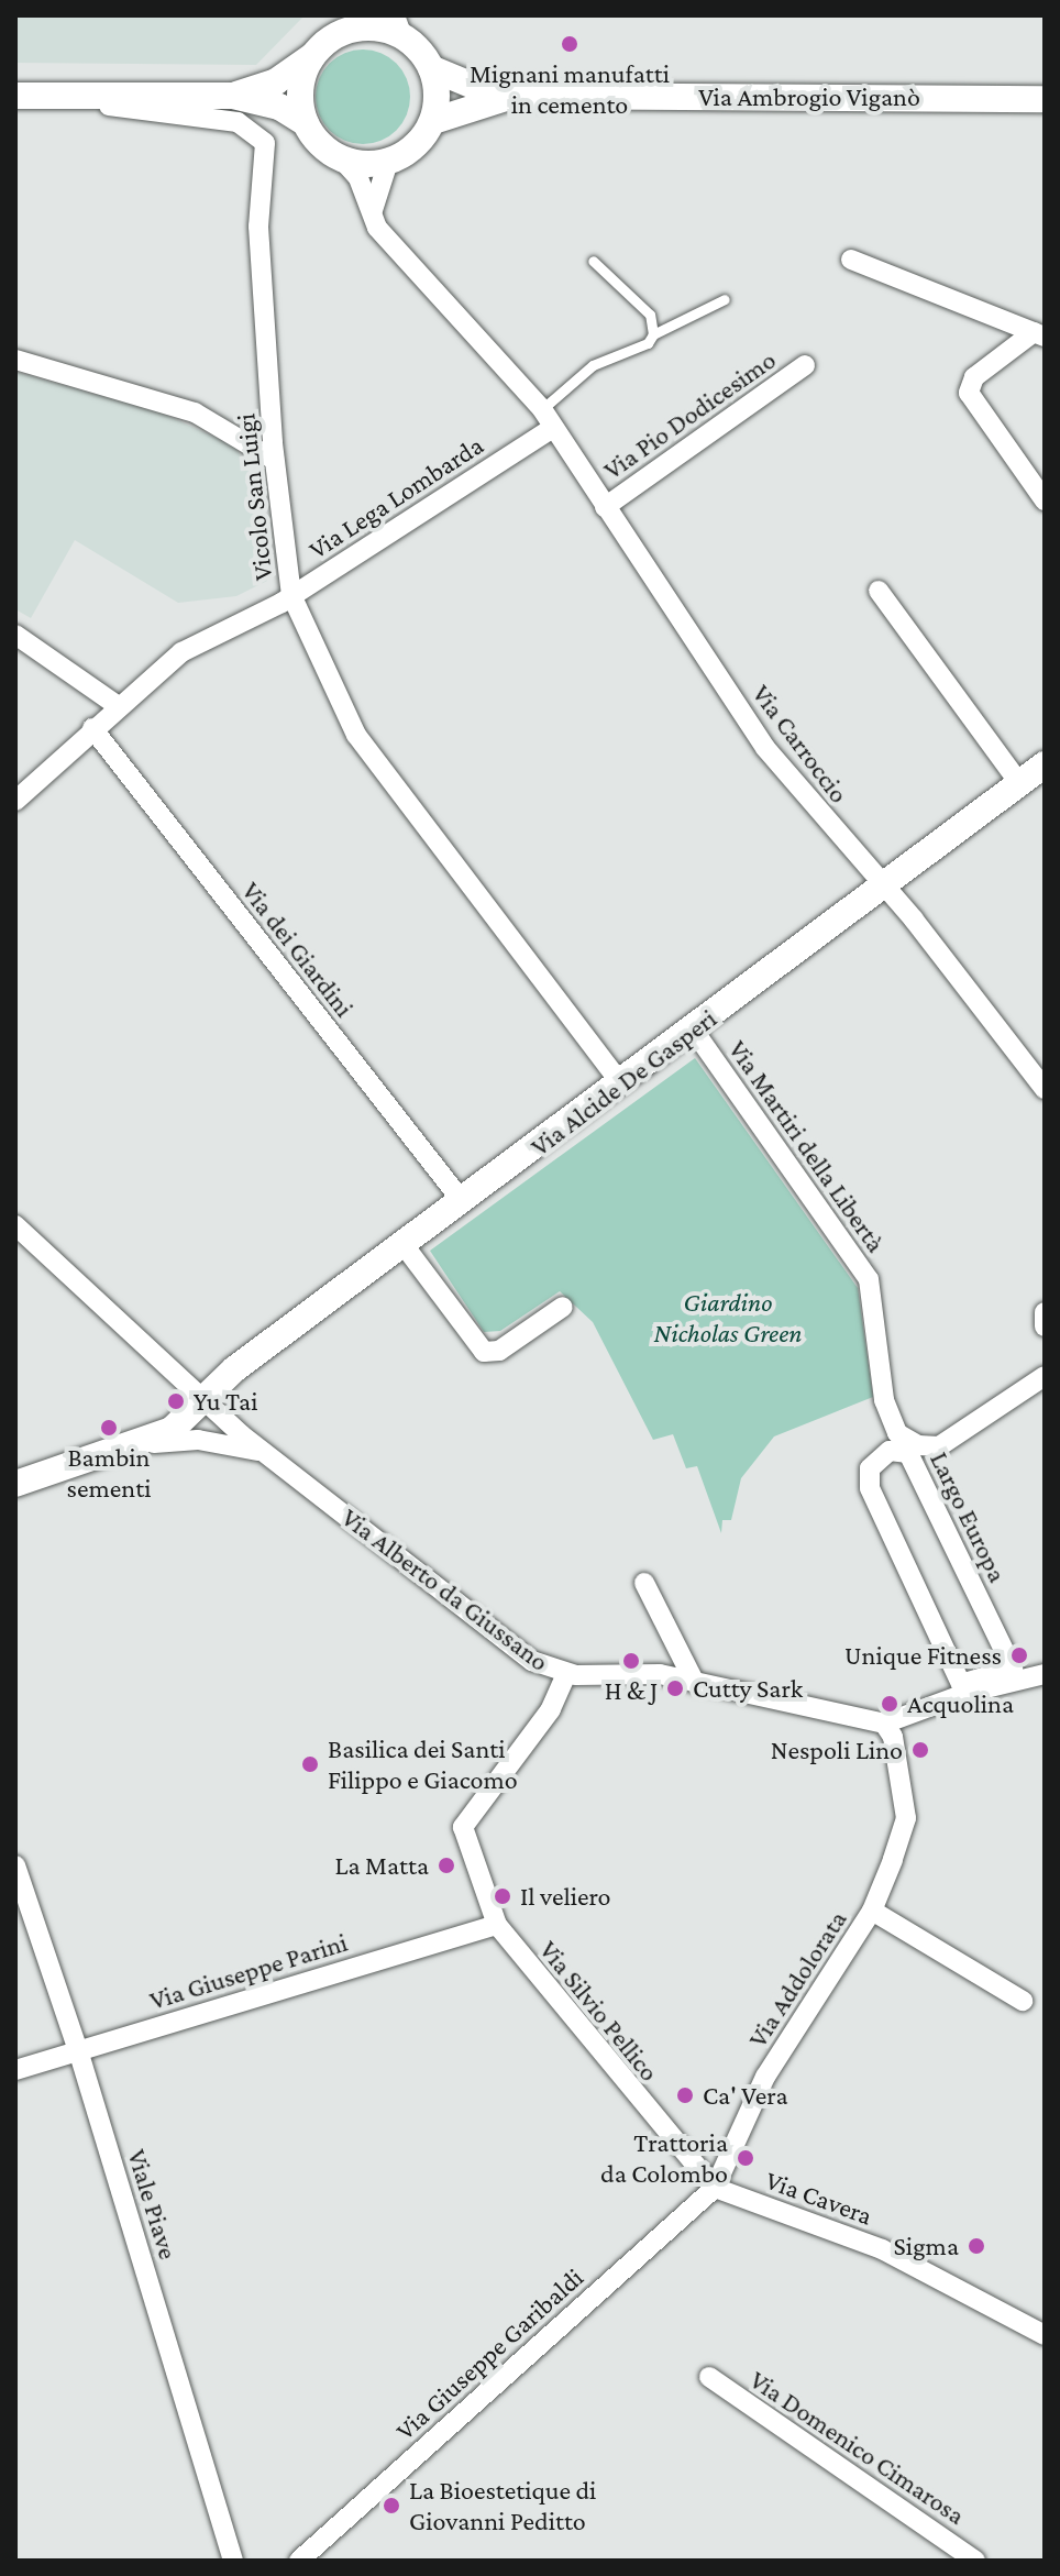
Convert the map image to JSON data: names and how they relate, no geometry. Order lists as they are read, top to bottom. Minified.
{"streets":{"main road":["Via Ambrogio Viganò","Via Alcide De Gasperi","Via Alberto da Giussano"],"street":["Via Pio Dodicesimo","Vicolo San Luigi","Via Lega Lombarda","Via Carroccio","Via dei Giardini","Via Martiri della Libertà","Largo Europa","Via Giuseppe Parini","Via Addolorata","Via Silvio Pellico","Via Cavera","Viale Piave","Via Giuseppe Garibaldi","Via Domenico Cimarosa"]},"crossings":[["Via Ambrogio Viganò","Vicolo San Luigi"],["Via Ambrogio Viganò","Via Carroccio"],["Via Pio Dodicesimo","Via Carroccio"],["Vicolo San Luigi","Via Lega Lombarda"],["Vicolo San Luigi","Via Alcide De Gasperi"],["Via Lega Lombarda","Via Carroccio"],["Via Lega Lombarda","Via dei Giardini"],["Via Carroccio","Via Alcide De Gasperi"],["Via dei Giardini","Via Alcide De Gasperi"],["Via Alcide De Gasperi","Via Martiri della Libertà"],["Via Alcide De Gasperi","Via Alberto da Giussano"],["Via Alberto da Giussano","Via Addolorata"],["Via Alberto da Giussano","Via Silvio Pellico"],["Via Giuseppe Parini","Via Silvio Pellico"],["Via Giuseppe Parini","Viale Piave"],["Via Addolorata","Via Silvio Pellico"],["Via Addolorata","Via Cavera"],["Via Addolorata","Via Giuseppe Garibaldi"],["Via Silvio Pellico","Via Cavera"],["Via Silvio Pellico","Via Giuseppe Garibaldi"],["Via Cavera","Via Giuseppe Garibaldi"]],"parks":["Giardino Nicholas Green"],"places":["Mignani manufatti in cemento","Yu Tai","Bambin sementi","Unique Fitness","H & J","Cutty Sark","Acquolina","Nespoli Lino","Basilica dei Santi Filippo e Giacomo","La Matta","Il veliero","Ca' Vera","Trattoria da Colombo","Sigma","La Bioestetique di Giovanni Peditto"]}
